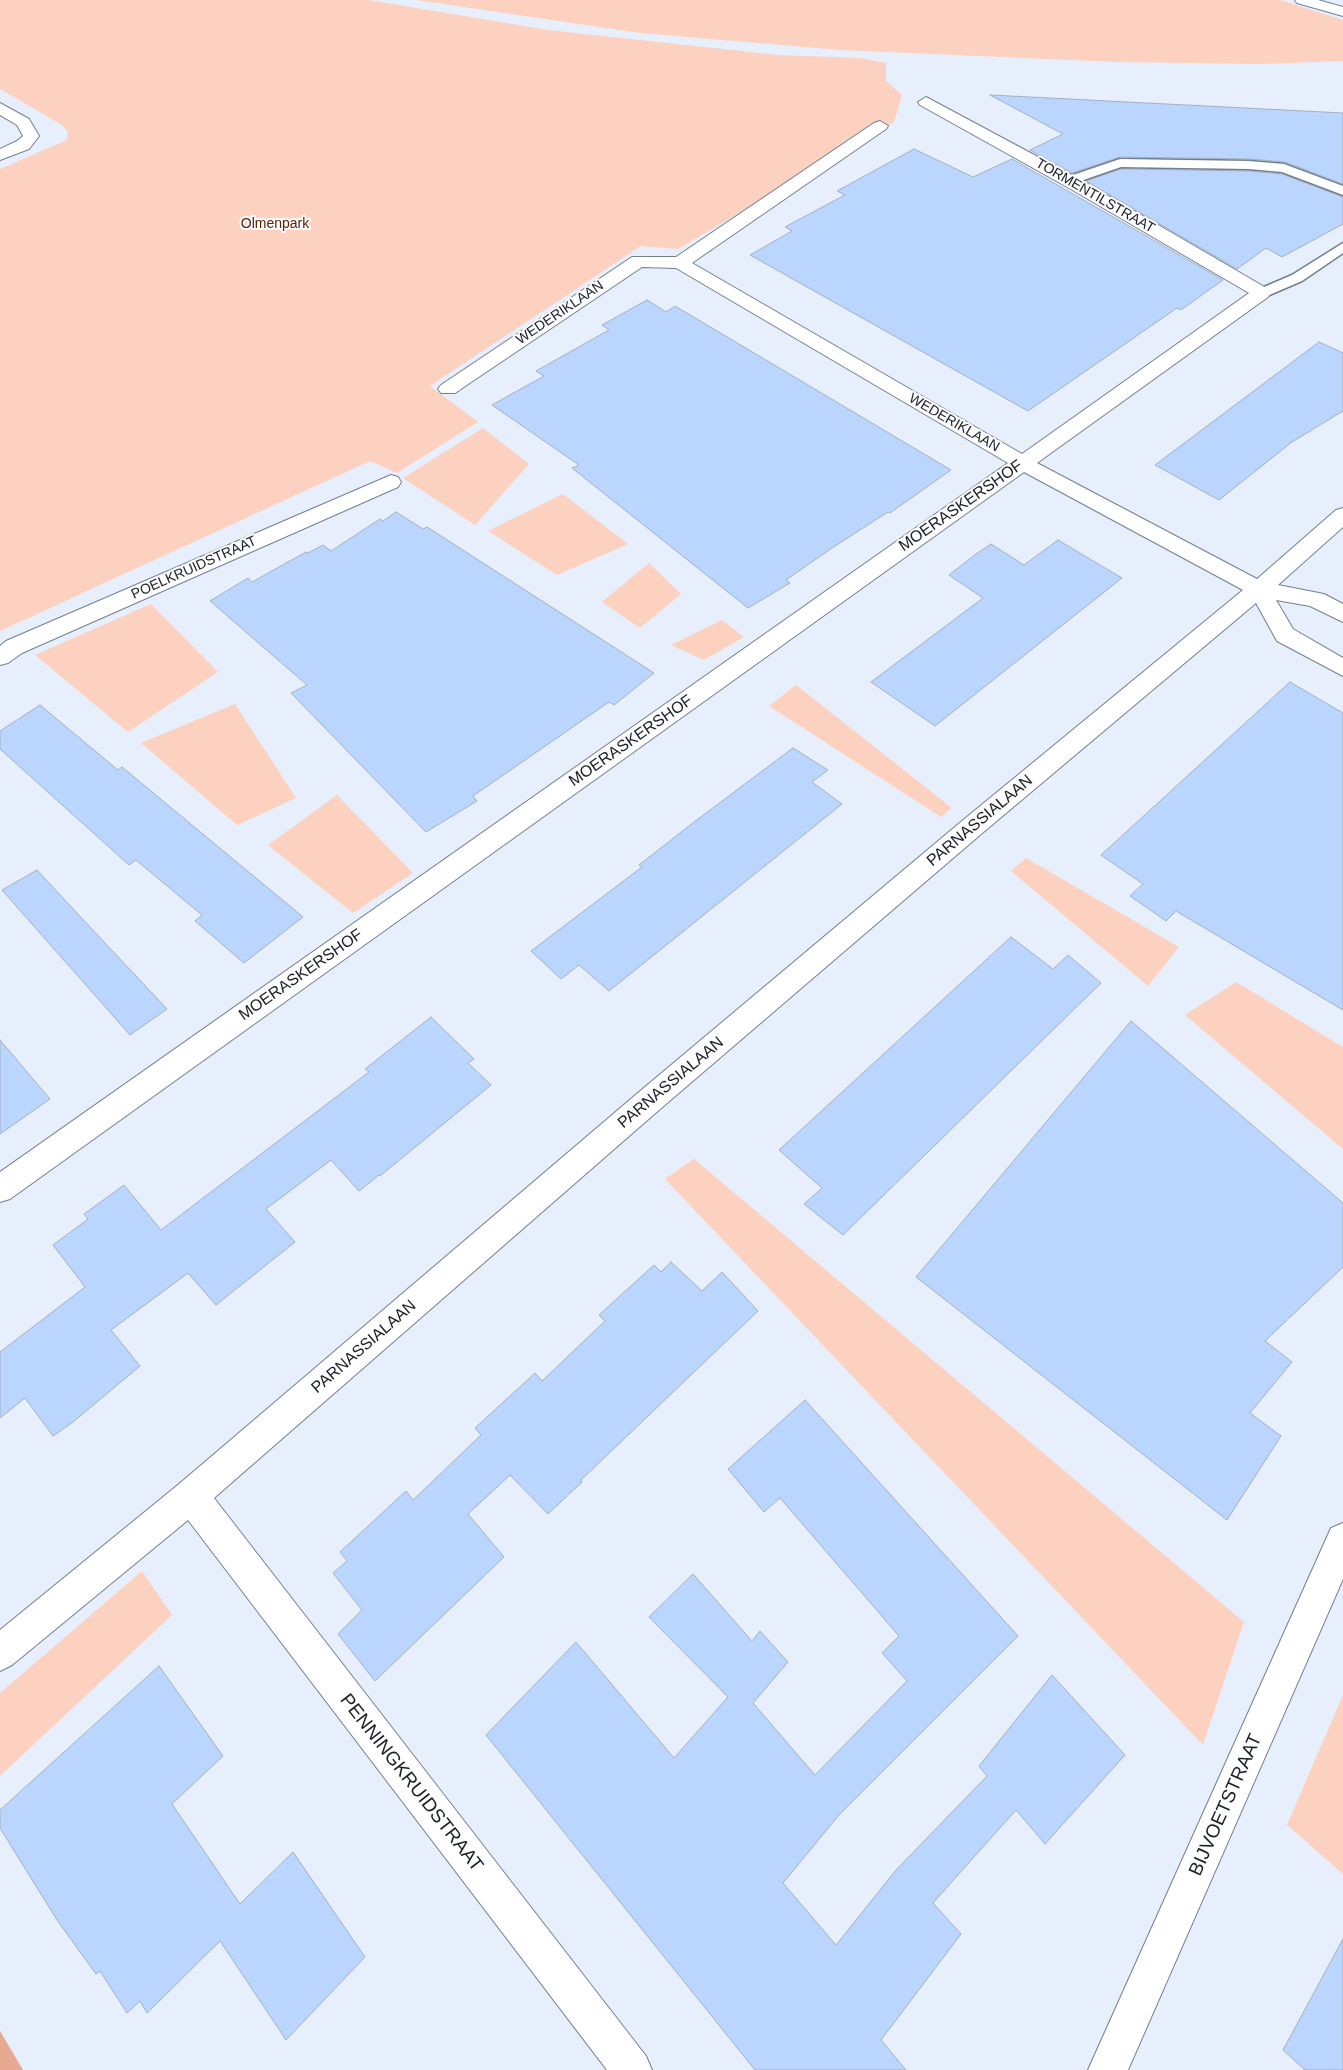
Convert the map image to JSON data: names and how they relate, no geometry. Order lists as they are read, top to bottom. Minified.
{"streets":{"street":["TORMENTILSTRAAT","WEDERIKLAAN","MOERASKERSHOF","POELKRUIDSTRAAT","PARNASSIALAAN","PENNINGKRUIDSTRAAT","BIJVOETSTRAAT"]},"crossings":[["TORMENTILSTRAAT","MOERASKERSHOF"],["WEDERIKLAAN","MOERASKERSHOF"],["WEDERIKLAAN","PARNASSIALAAN"],["PARNASSIALAAN","PENNINGKRUIDSTRAAT"]],"parks":["Olmenpark"]}
